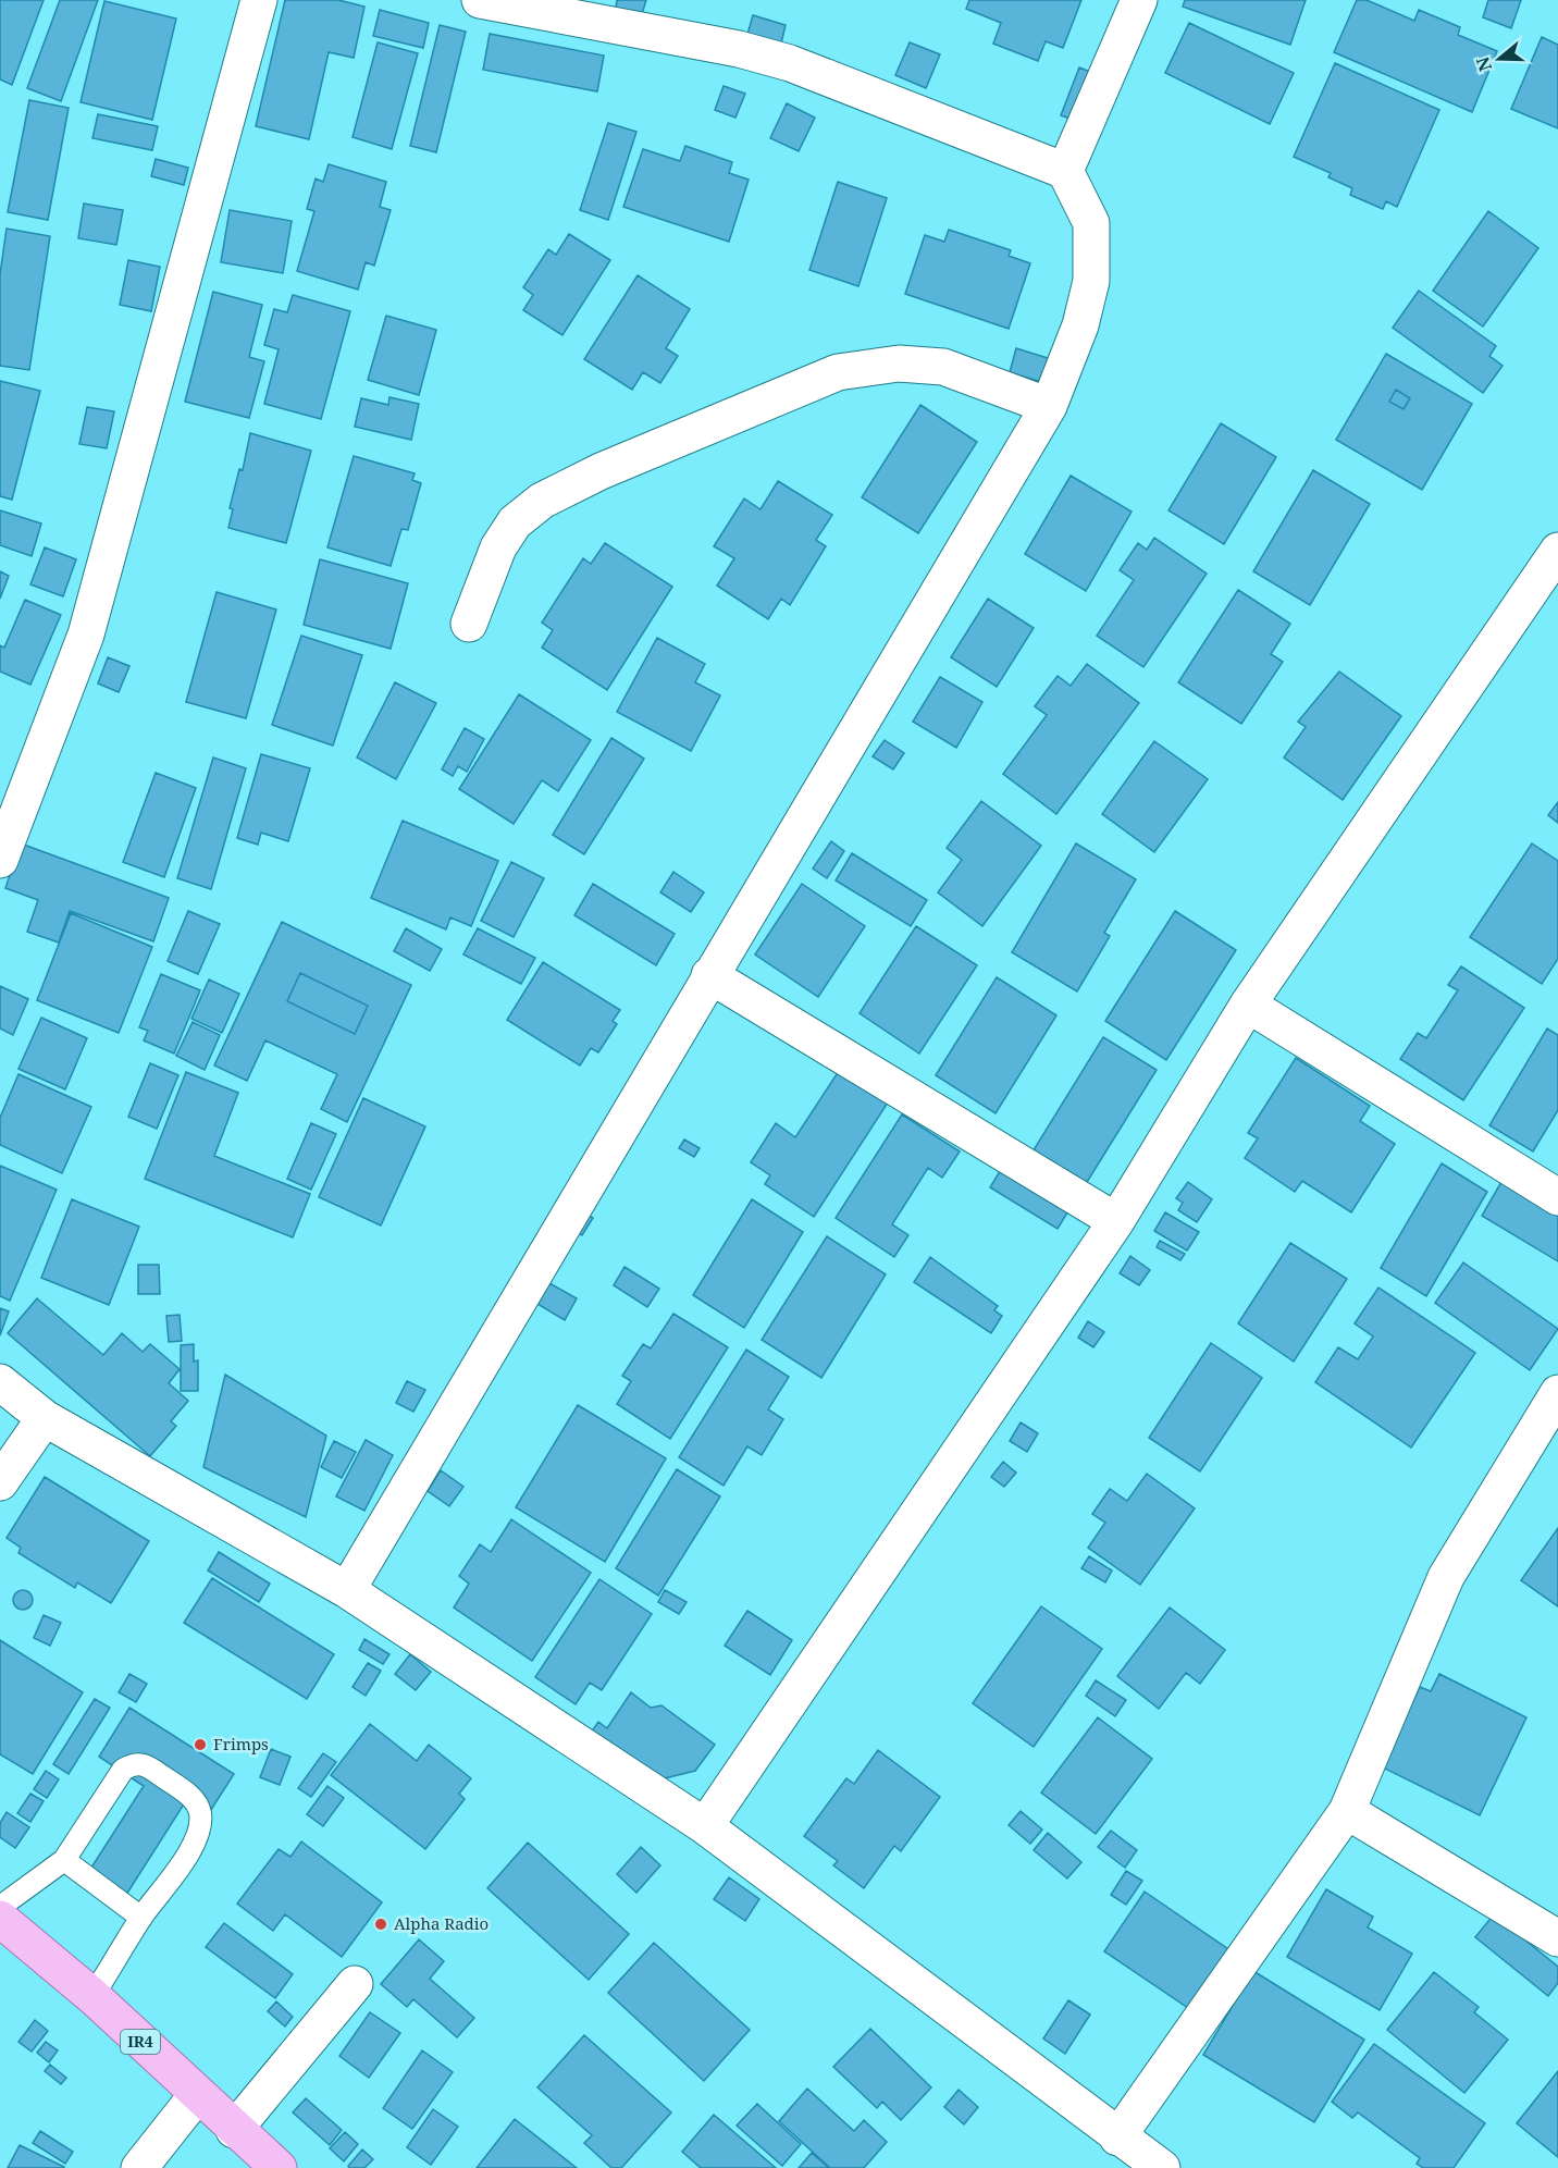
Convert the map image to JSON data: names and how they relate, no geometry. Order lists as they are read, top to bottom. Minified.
{"streets":{"main road":["IR4"]},"places":["Frimps","Alpha Radio"],"north":"left"}
